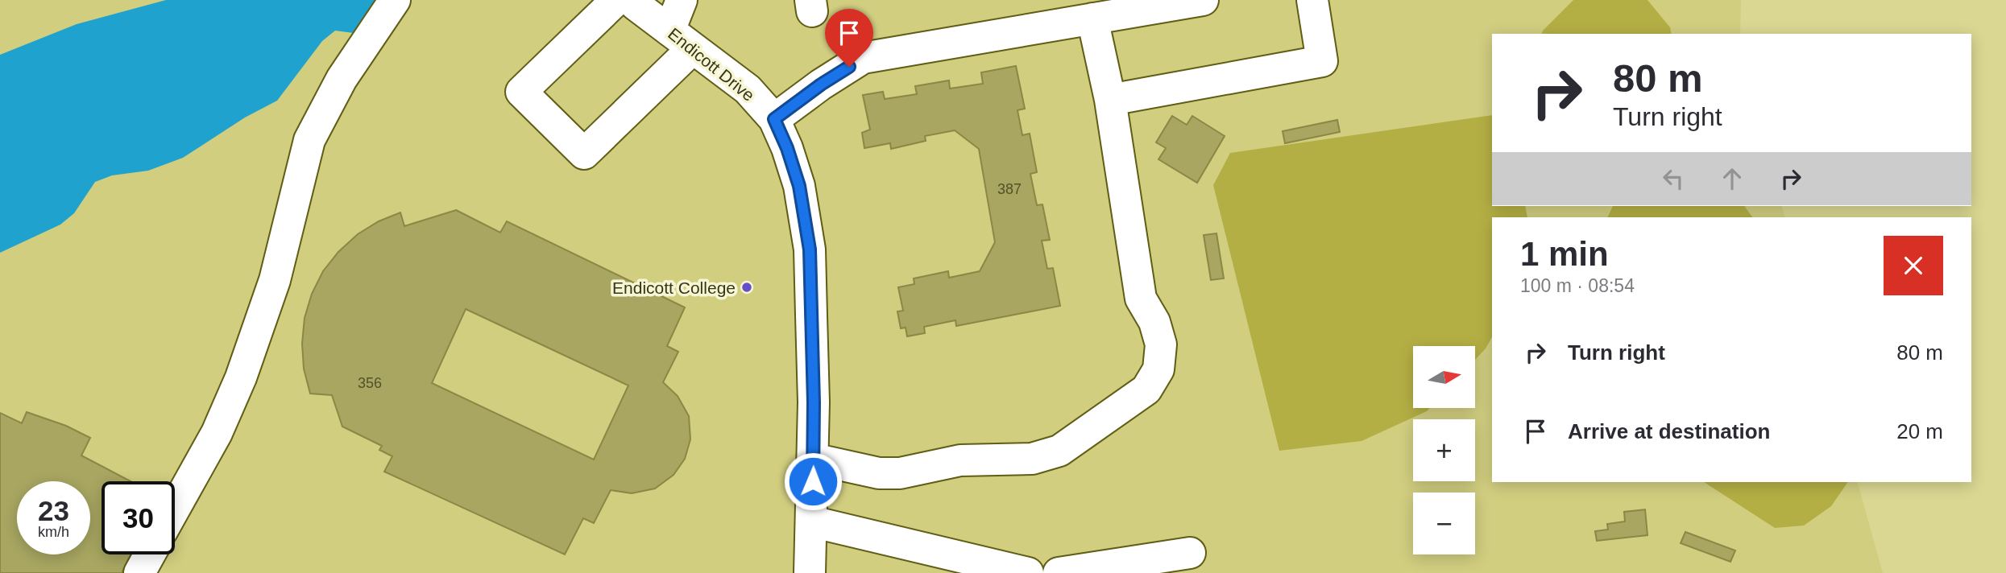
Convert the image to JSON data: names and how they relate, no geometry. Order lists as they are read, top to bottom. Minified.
{"streets":{"street":["Endicott Drive"]},"places":["Endicott College"],"house_numbers":["387","356"],"north":"right","page":{"turn":["80 m","Turn right"],"heading":["1 min","100 m · 08:54"],"list":[{"name":"Turn right","value":"80 m"},{"name":"Arrive at destination","value":"20 m"}],"map_buttons":["+","−"],"speed":"23 km/h","limit":"30"}}
